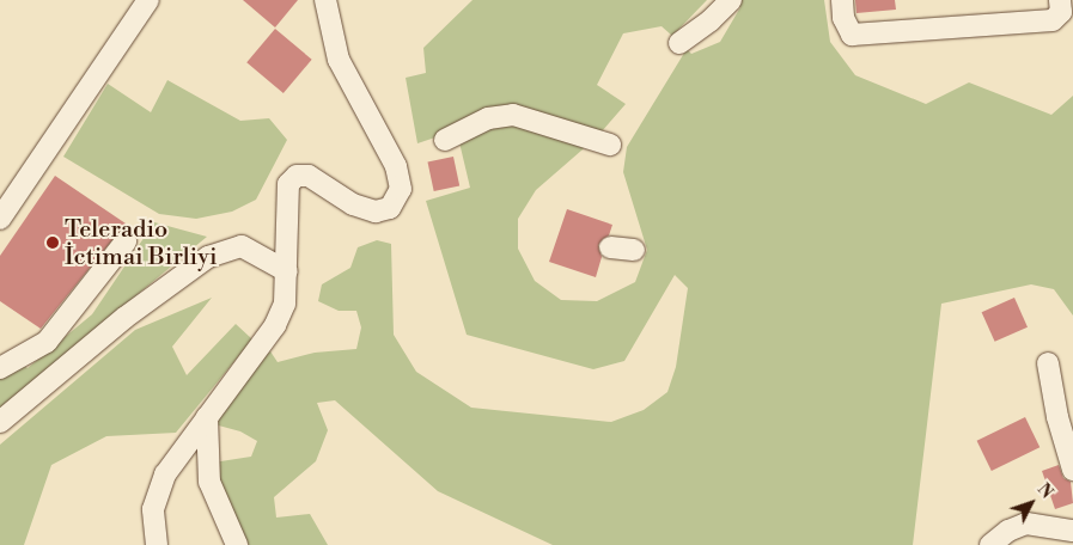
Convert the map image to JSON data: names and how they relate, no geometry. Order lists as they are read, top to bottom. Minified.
{"places":["Teleradio İctimai Birliyi"],"north":"top right"}
